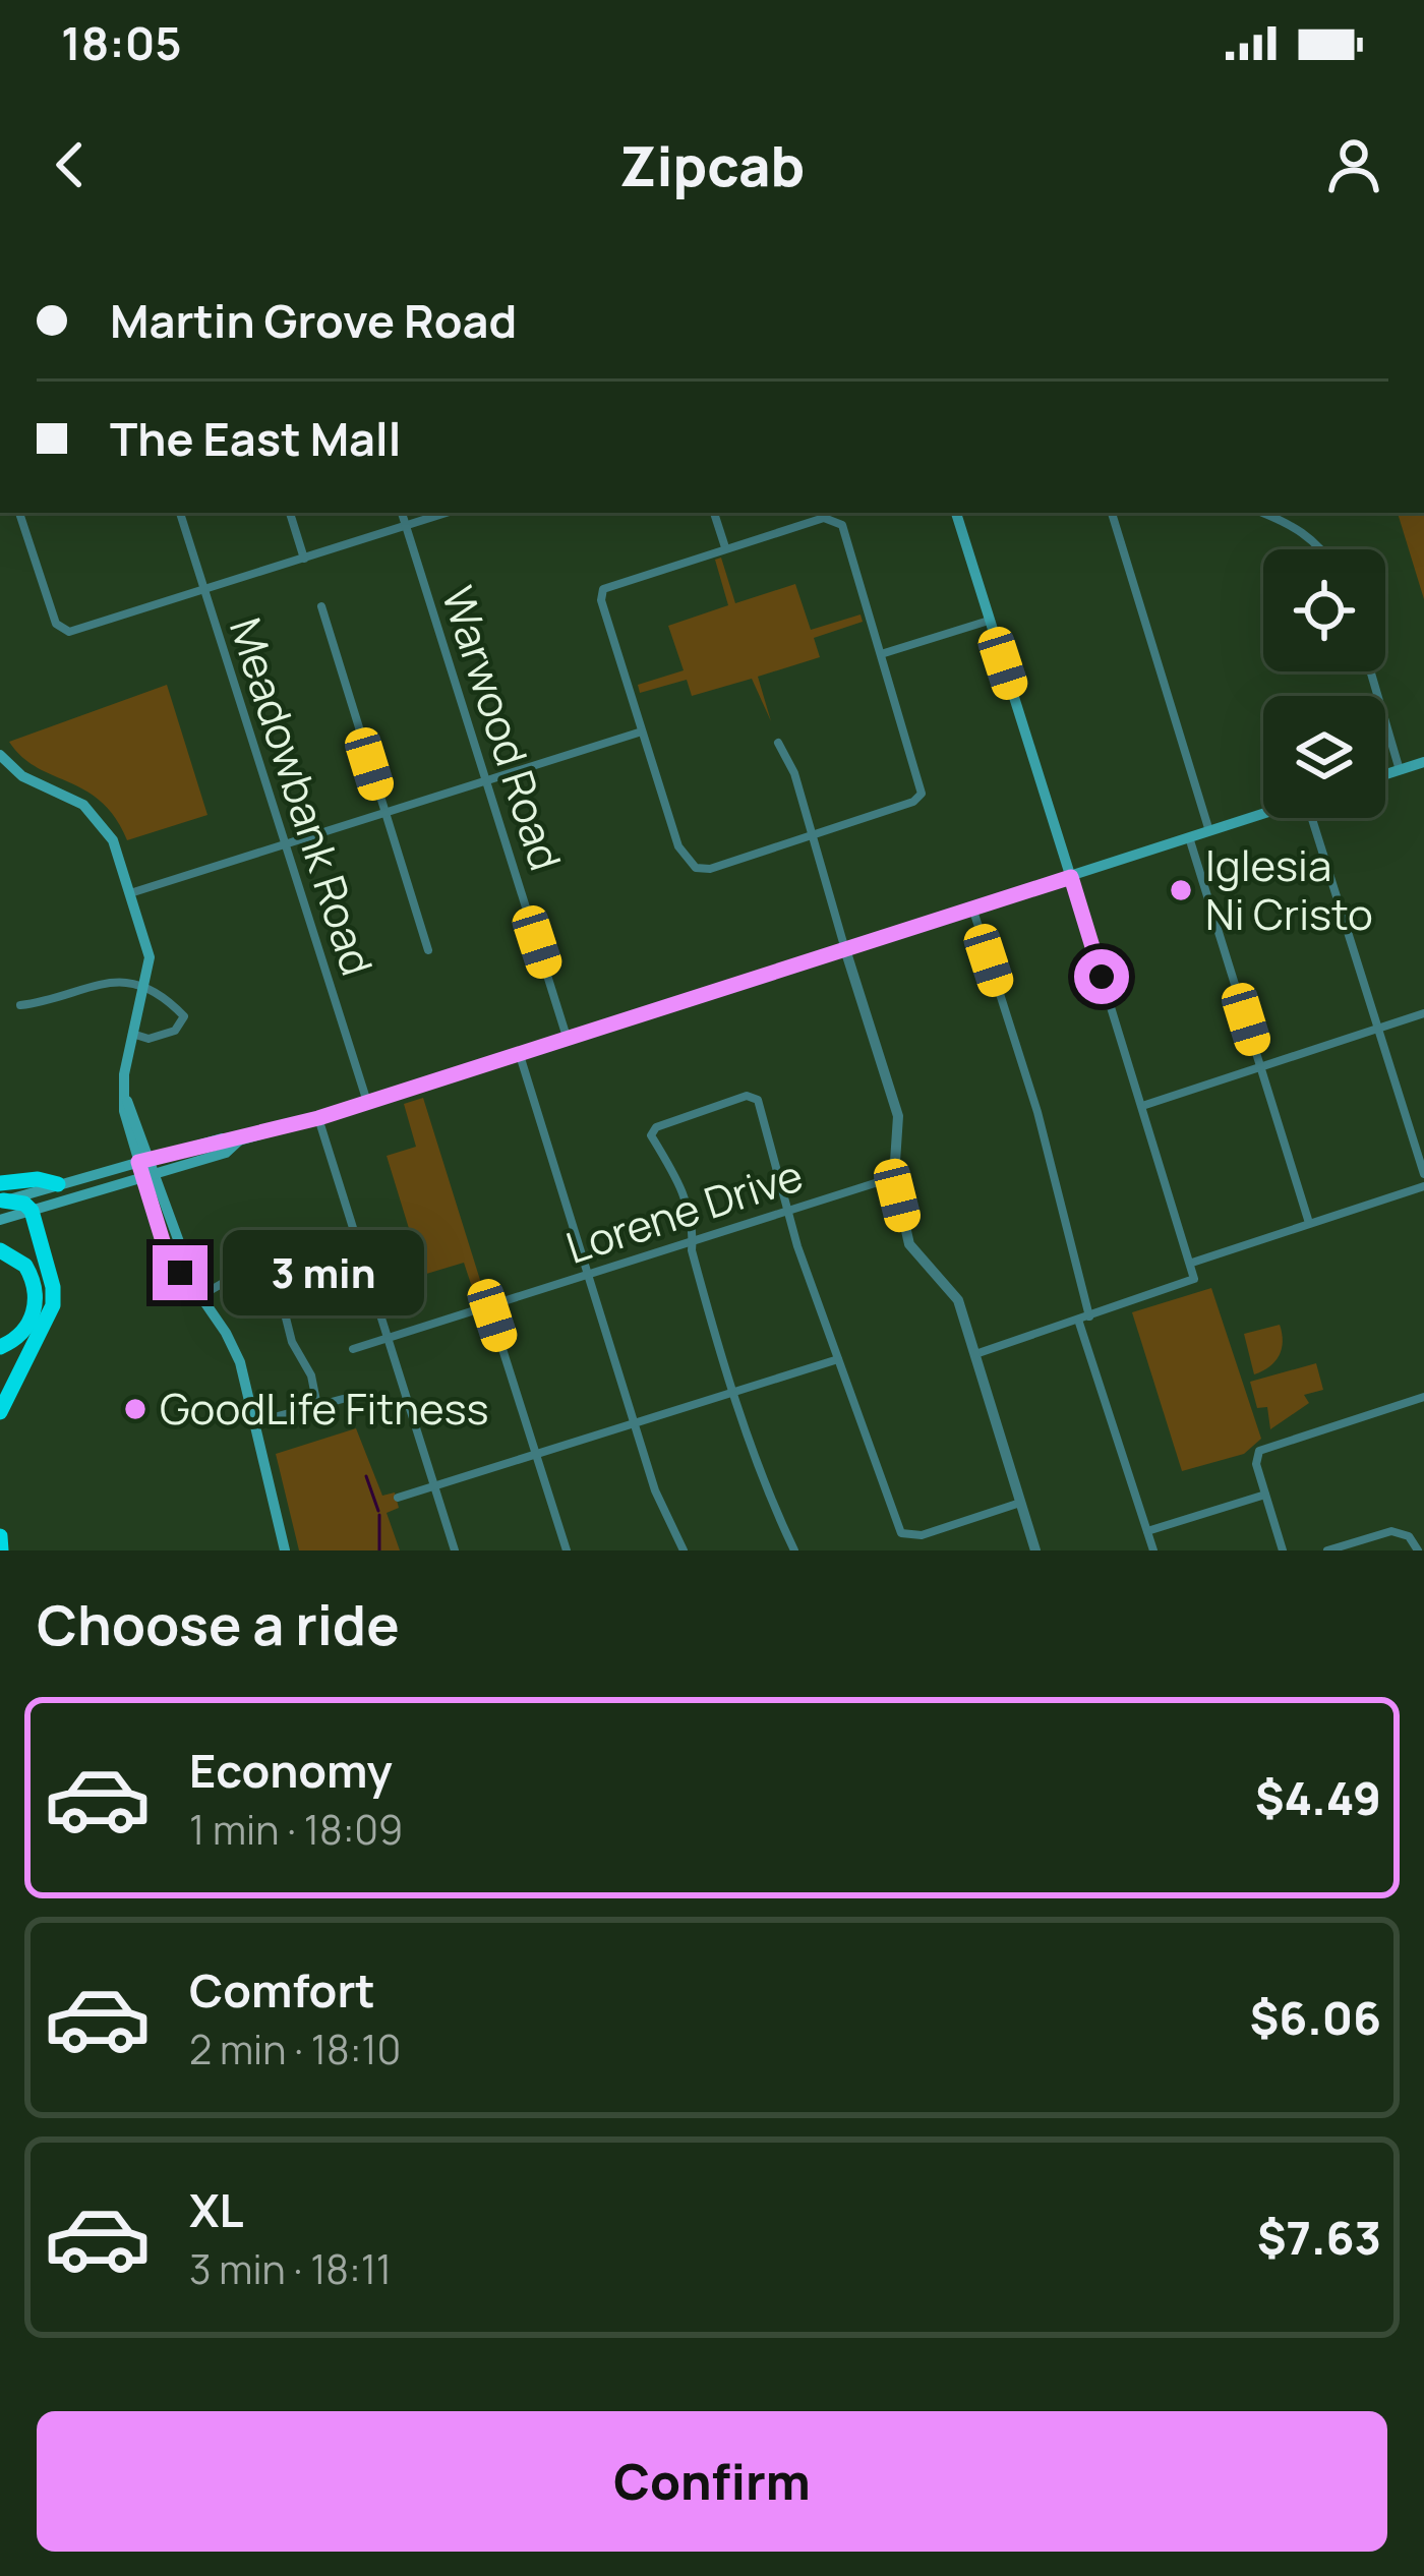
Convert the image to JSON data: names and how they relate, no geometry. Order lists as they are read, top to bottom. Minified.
{"streets":{"street":["Warwood Road","Meadowbank Road","Lorene Drive"]},"places":["Iglesia Ni Cristo","GoodLife Fitness"],"page":{"status":"18:05","header":"Zipcab","banner":["Martin Grove Road","The East Mall"],"bubble":"3 min","heading":"Choose a ride","list":[{"name":"Economy","note":"1 min · 18:09","value":"$4.49"},{"name":"Comfort","note":"2 min · 18:10","value":"$6.06"},{"name":"XL","note":"3 min · 18:11","value":"$7.63"}],"buttons":"Confirm"}}
